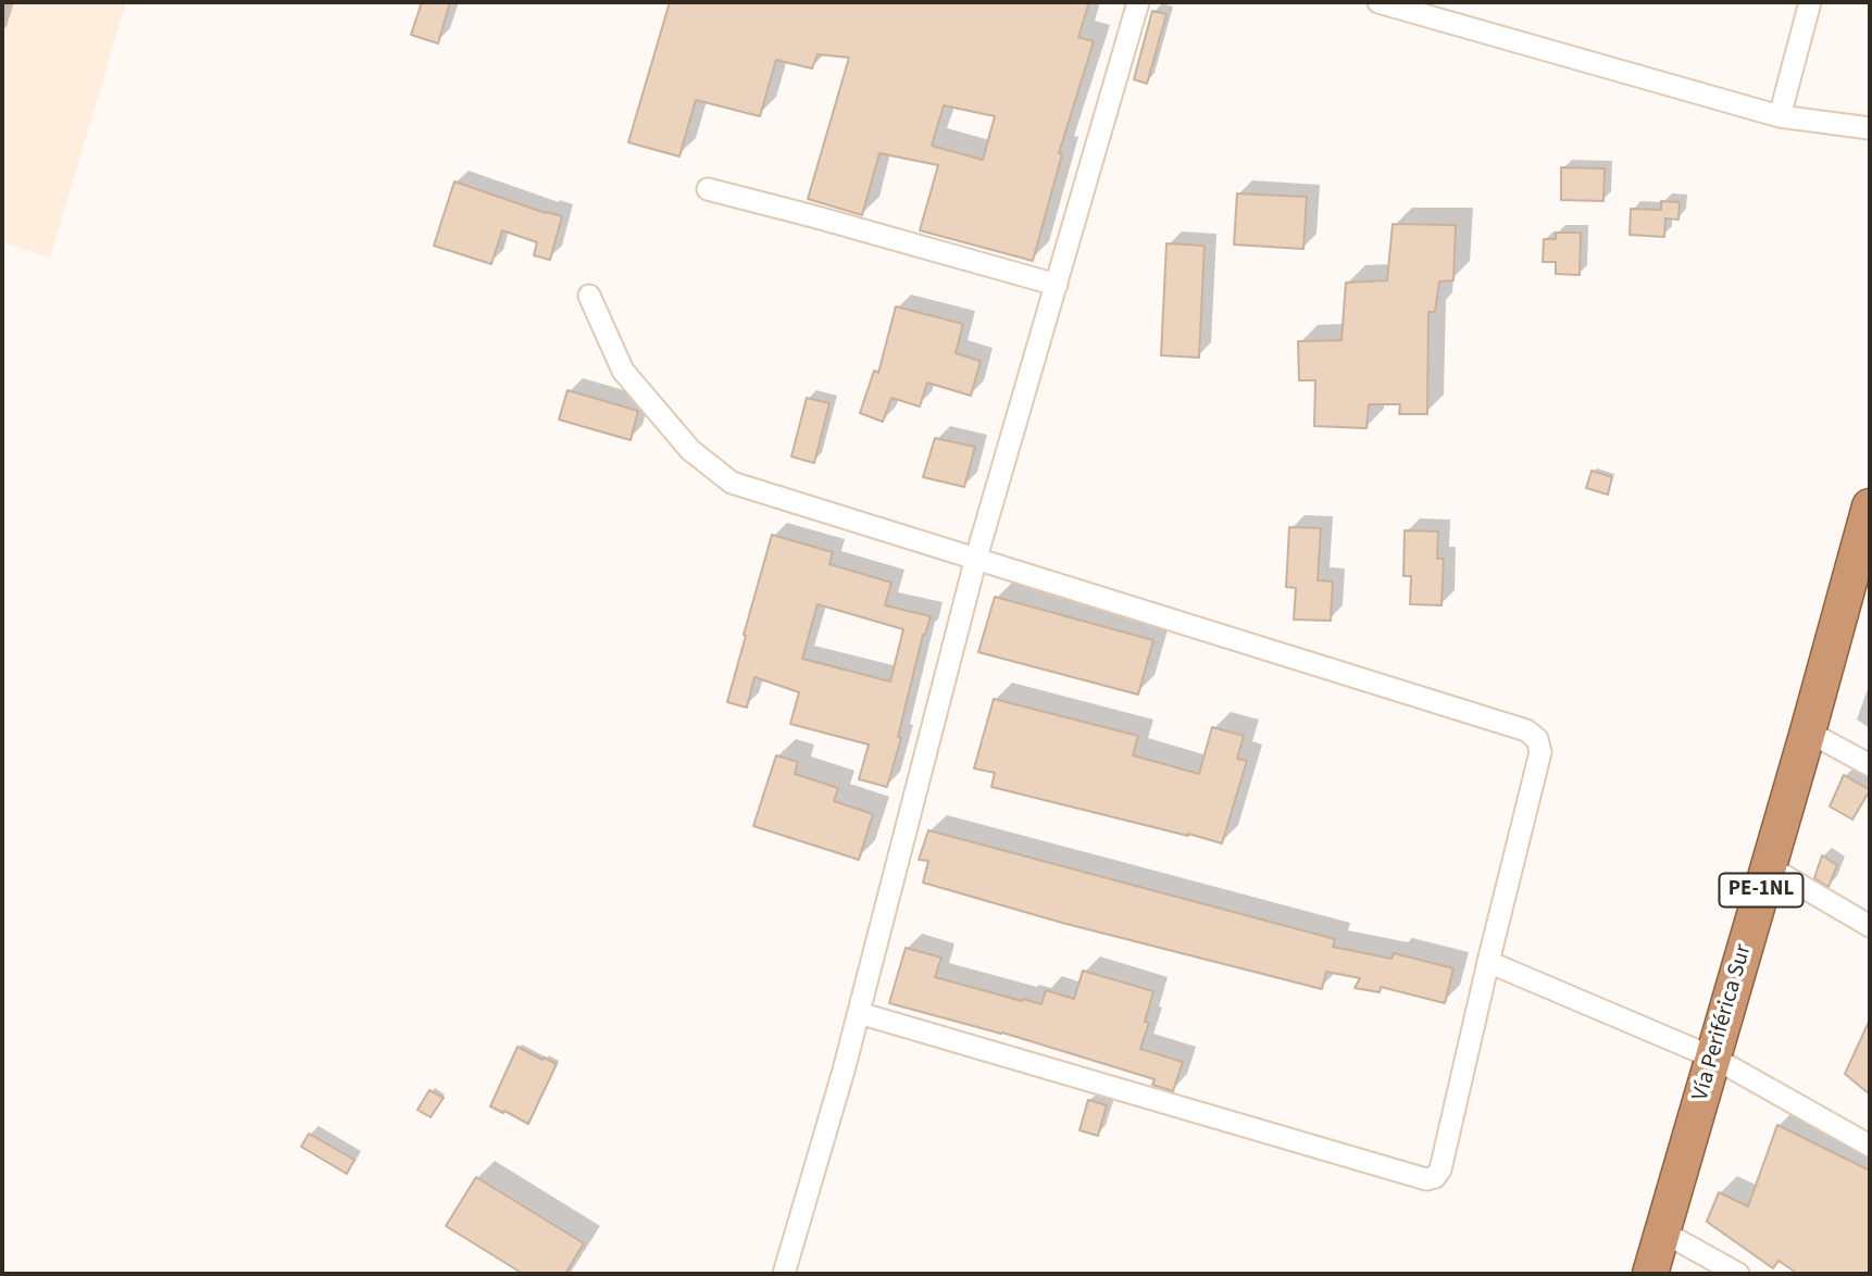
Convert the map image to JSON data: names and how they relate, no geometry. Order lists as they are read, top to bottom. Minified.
{"streets":{"highway":["PE-1NL","Vía Periférica Sur"]}}
